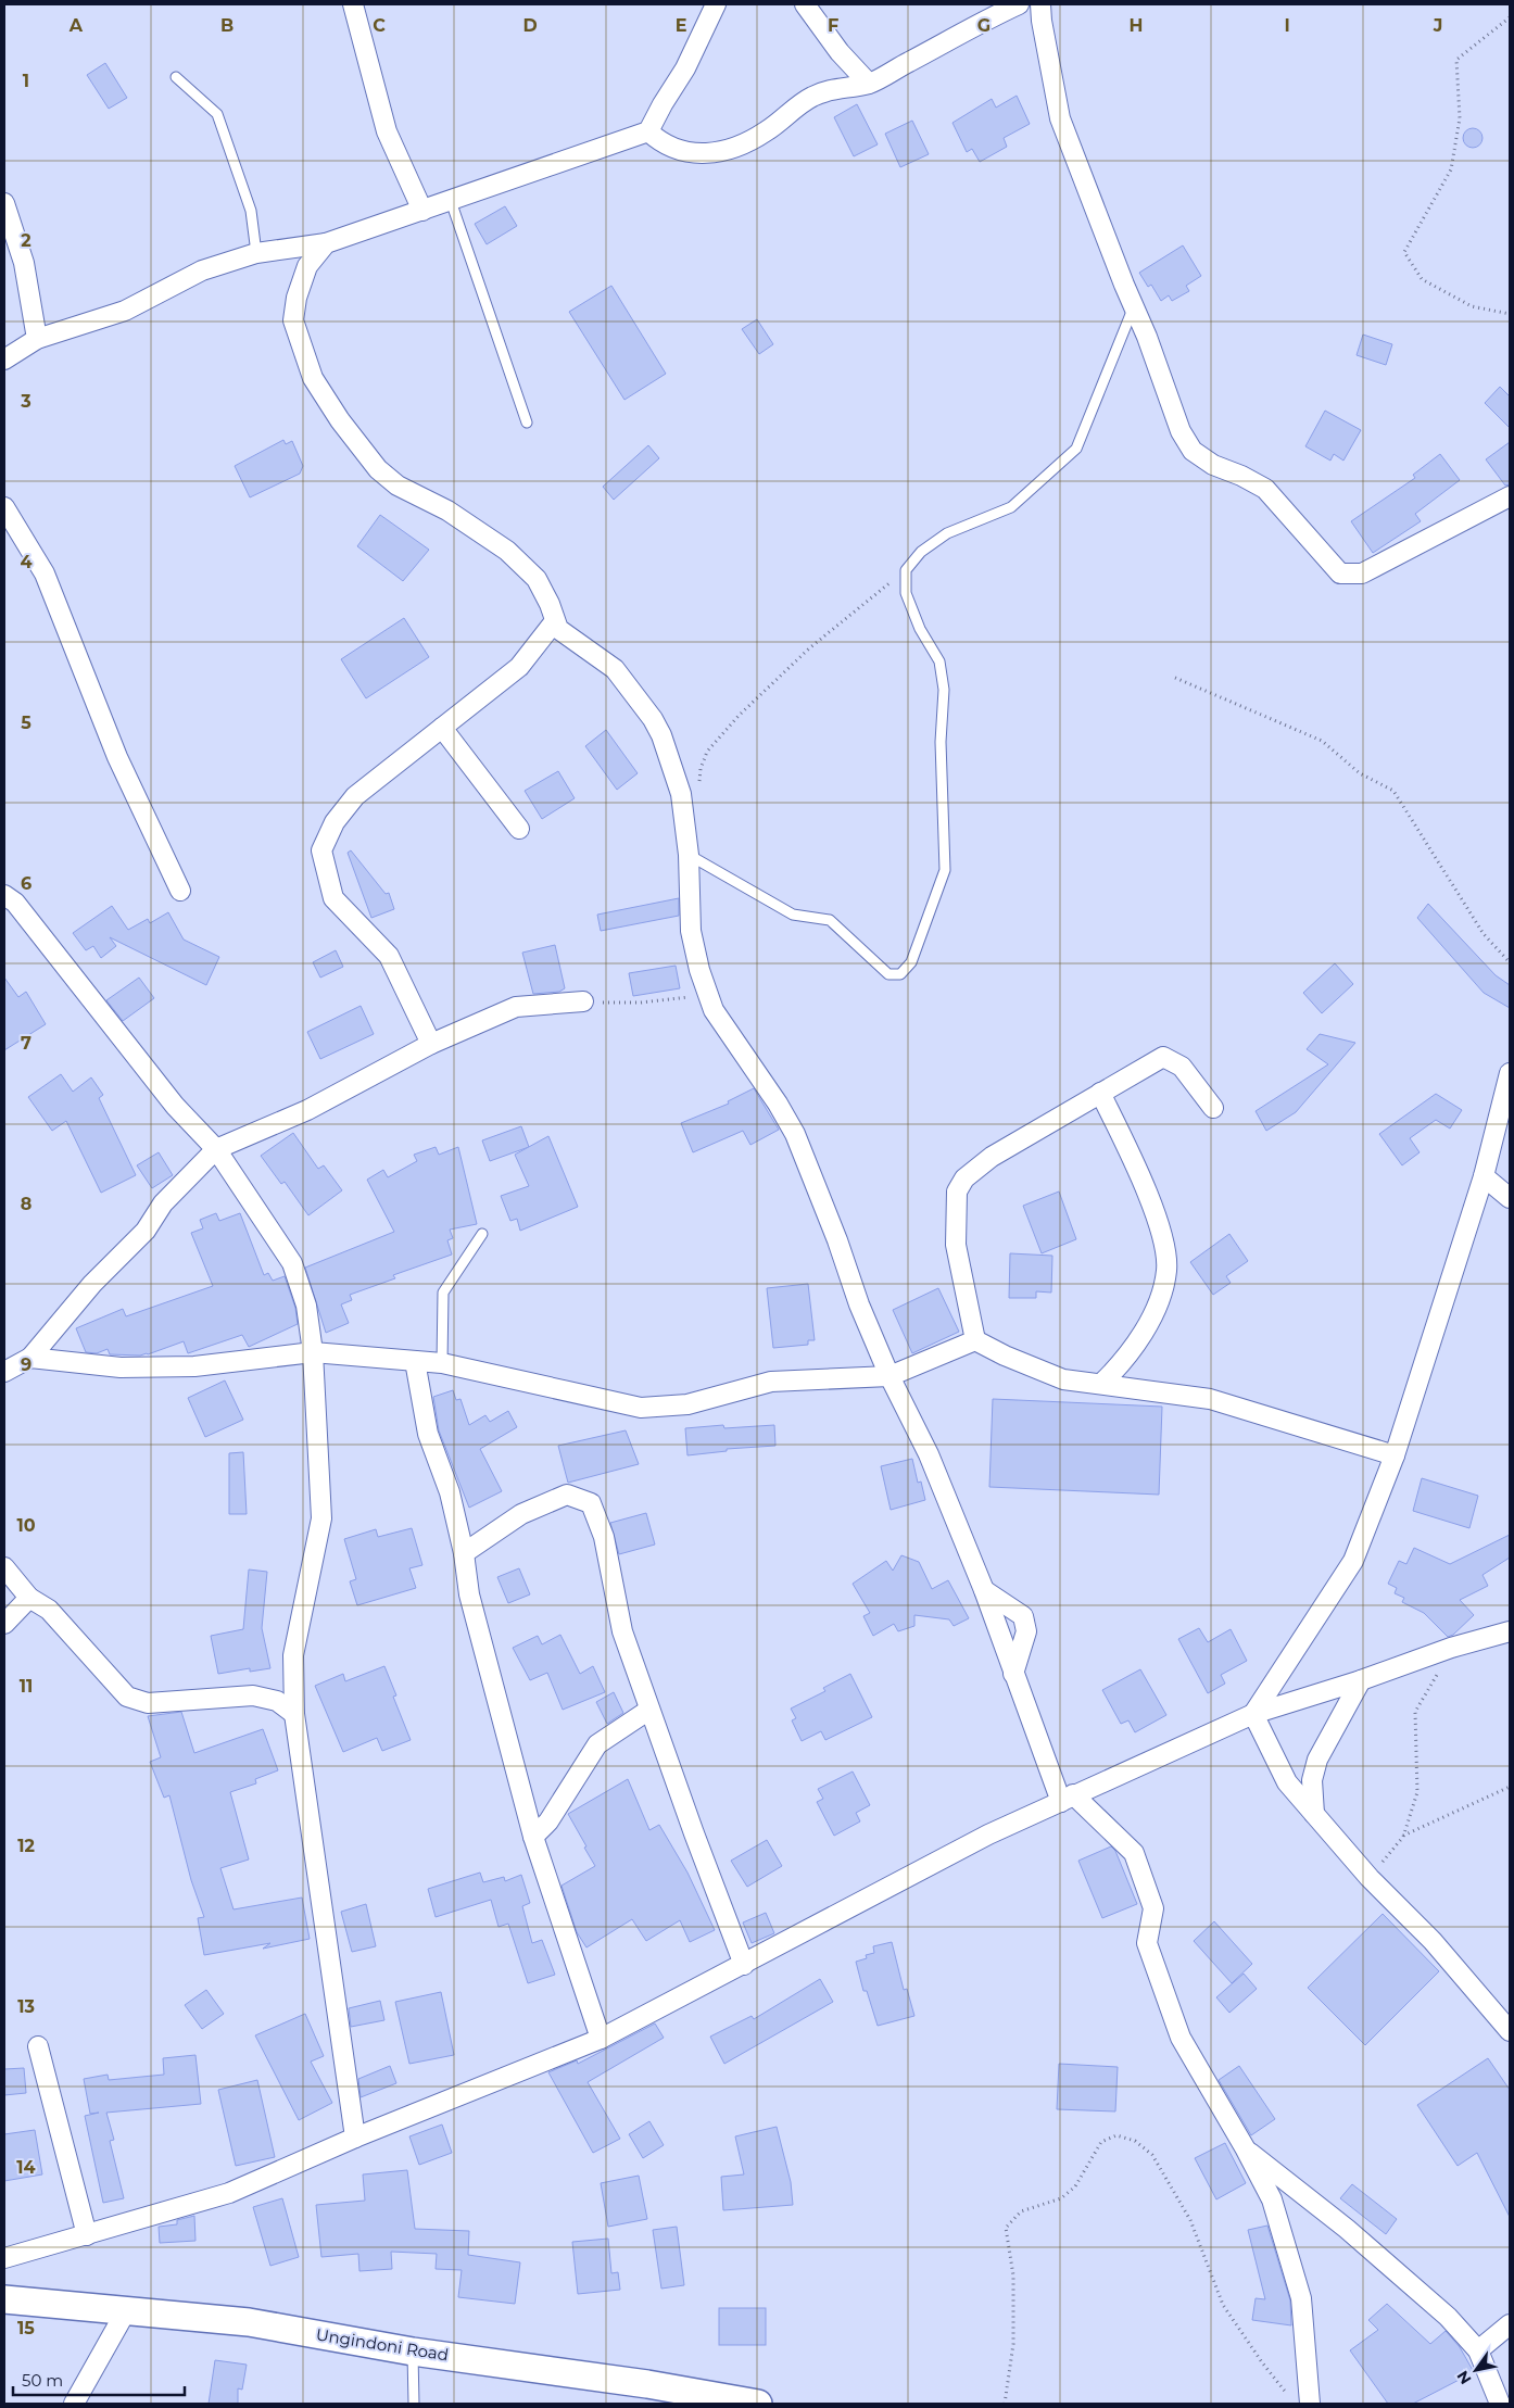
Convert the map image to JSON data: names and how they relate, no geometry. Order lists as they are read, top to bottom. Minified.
{"streets":{"main road":["Ungindoni Road"]},"scale_bar":"50 m","north":"bottom left","grid":{"columns":["A","B","C","D","E","F","G","H","I","J"],"rows":["1","2","3","4","5","6","7","8","9","10","11","12","13","14","15"]}}
